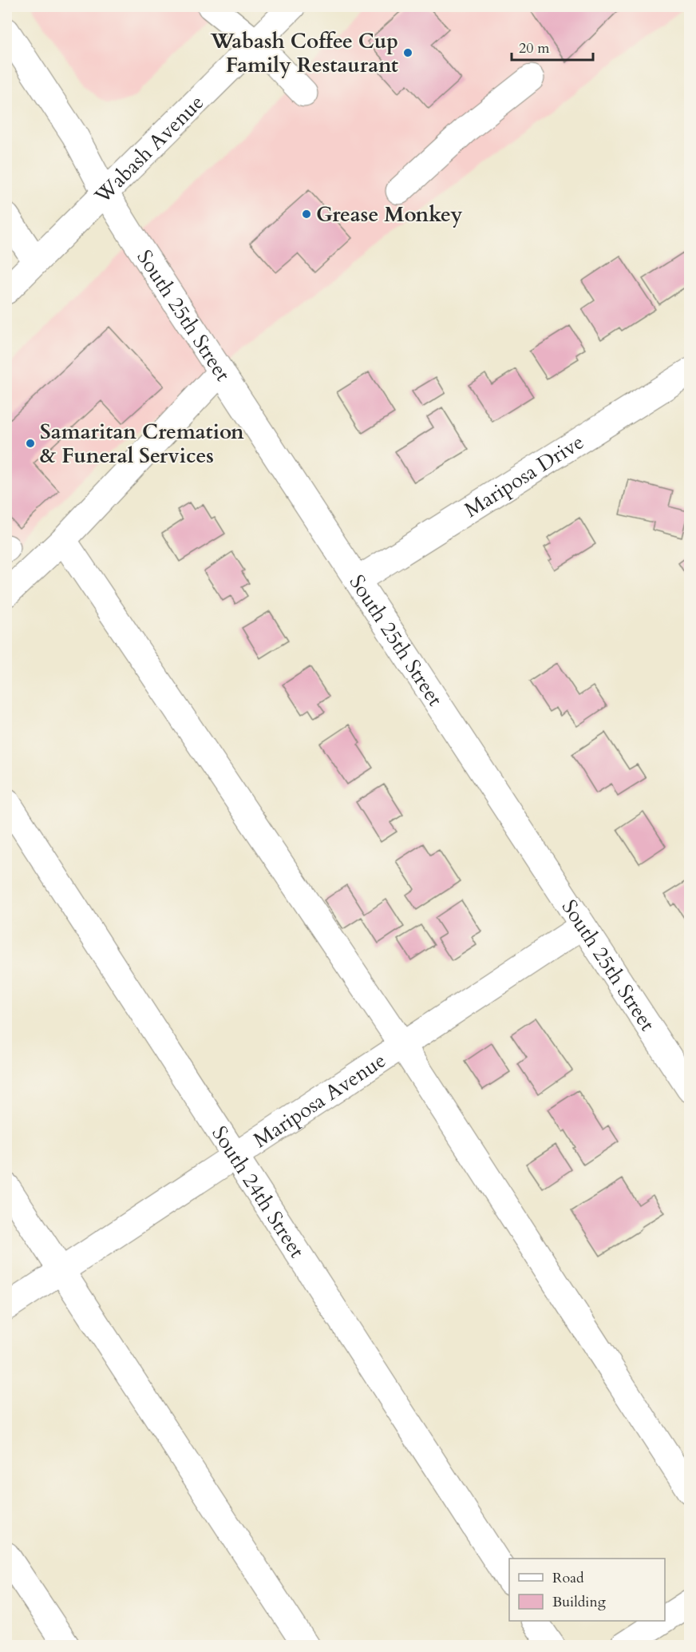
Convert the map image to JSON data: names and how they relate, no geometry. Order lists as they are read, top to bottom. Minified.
{"streets":{"street":["Wabash Avenue","South 25th Street","Mariposa Drive","Mariposa Avenue","South 24th Street"]},"crossings":[["Wabash Avenue","South 25th Street"],["South 25th Street","Mariposa Drive"],["South 25th Street","Mariposa Avenue"],["Mariposa Avenue","South 24th Street"]],"places":["Wabash Coffee Cup Family Restaurant","Grease Monkey","Samaritan Cremation & Funeral Services"],"legend":["Road","Building"],"scale_bar":"20 m"}
